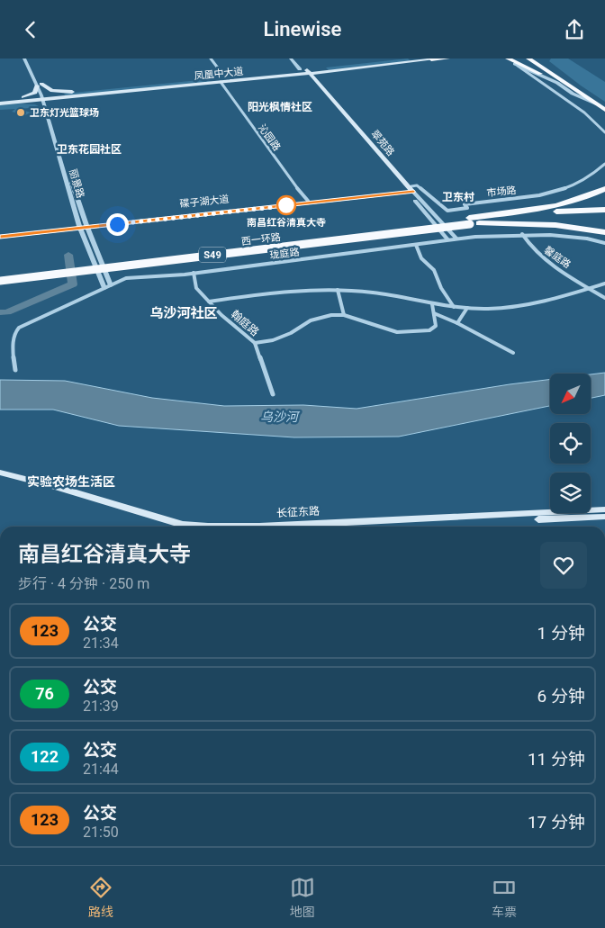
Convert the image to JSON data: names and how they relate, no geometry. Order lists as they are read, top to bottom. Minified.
{"streets":{"highway":["西一环路","S49"],"main road":["凤凰中大道","翠苑路","碟子湖大道","长征东路"],"street":["沁园路","丽景路","市场路","珑庭路","馨庭路","翰庭路"]},"crossings":[["凤凰中大道","沁园路"],["凤凰中大道","翠苑路"],["凤凰中大道","丽景路"],["沁园路","碟子湖大道"],["翠苑路","市场路"],["翠苑路","碟子湖大道"],["翠苑路","珑庭路"],["丽景路","碟子湖大道"],["丽景路","珑庭路"],["市场路","碟子湖大道"],["珑庭路","馨庭路"],["珑庭路","翰庭路"]],"districts":["阳光枫情社区","卫东花园社区","卫东村","乌沙河社区","实验农场生活区"],"water":["乌沙河"],"places":["卫东灯光篮球场","南昌红谷清真大寺"],"lines":["bus line 123"],"north":"bottom left","page":{"header":"Linewise","heading":["南昌红谷清真大寺","步行 · 4 分钟 · 250 m"],"list":[{"mark":"123","name":"公交","note":"21:34","value":"1 分钟"},{"mark":"76","name":"公交","note":"21:39","value":"6 分钟"},{"mark":"122","name":"公交","note":"21:44","value":"11 分钟"},{"mark":"123","name":"公交","note":"21:50","value":"17 分钟"}],"tabs":["路线","地图","车票"]}}
